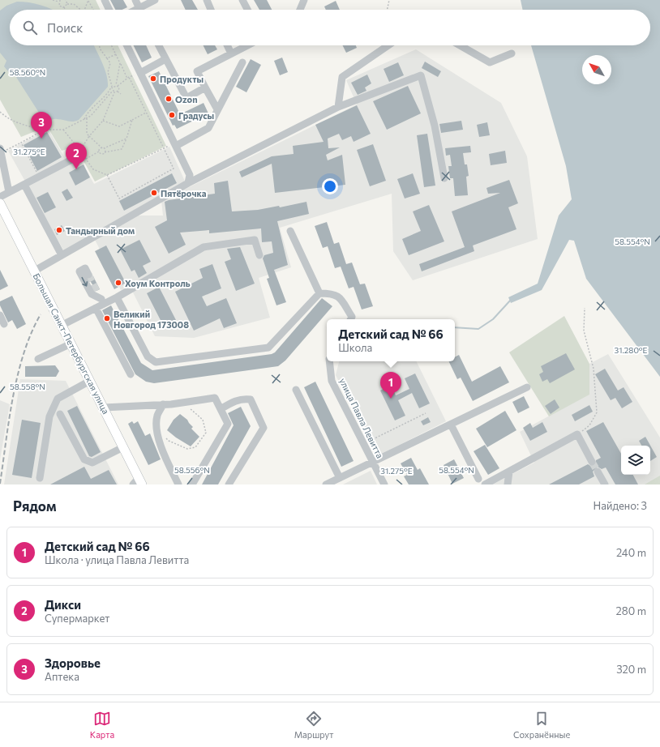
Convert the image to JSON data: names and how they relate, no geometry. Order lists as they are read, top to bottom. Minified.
{"streets":{"main road":["Большая Санкт-Петербургская улица"],"street":["улица Павла Левитта"]},"places":["Продукты","Ozon","Градусы","Пятёрочка","Тандырный дом","Хоум Контроль","Великий Новгород 173008"],"north":"top left","page":{"search":"Поиск","pins":["3","2","1"],"popup":["Детский сад № 66","Школа"],"heading":["Рядом","Найдено: 3"],"list":[{"mark":"1","name":"Детский сад № 66","note":"Школа · улица Павла Левитта","value":"240 m"},{"mark":"2","name":"Дикси","note":"Супермаркет","value":"280 m"},{"mark":"3","name":"Здоровье","note":"Аптека","value":"320 m"}],"nav":["Карта","Маршрут","Сохранённые"]},"coordinates":["58.560°N","31.275°E","58.554°N","31.280°E","58.558°N","58.556°N"]}
